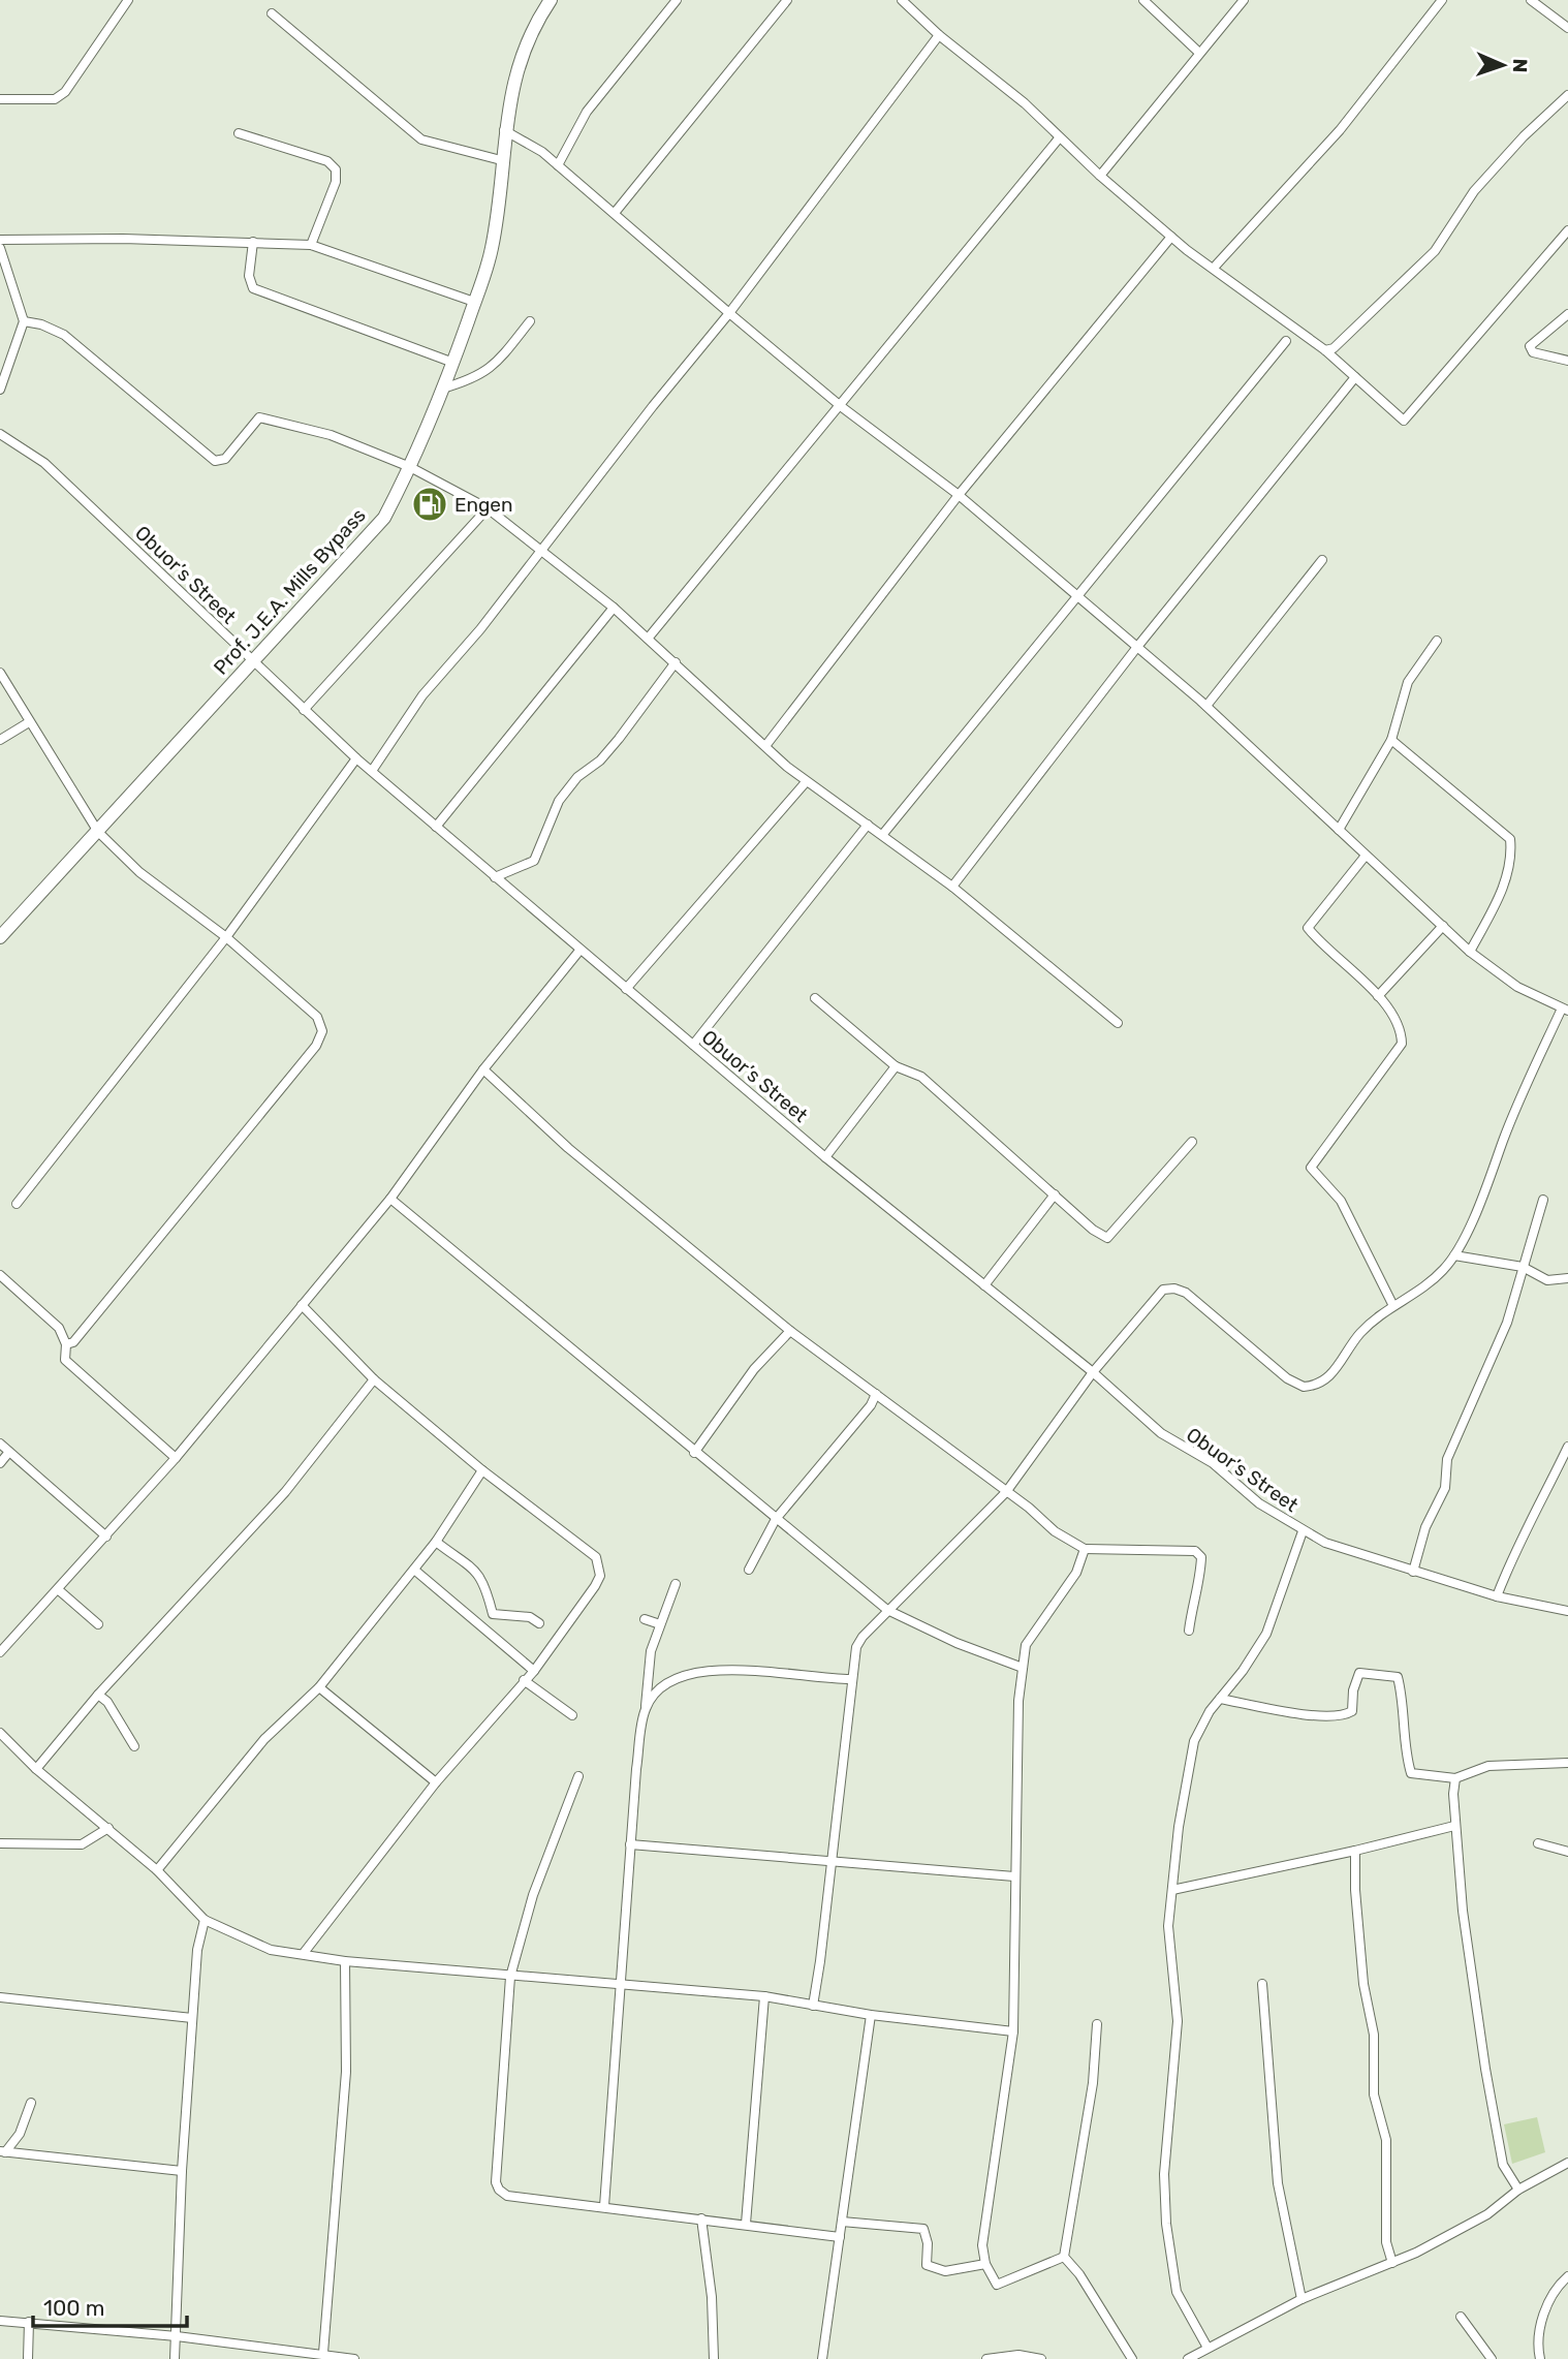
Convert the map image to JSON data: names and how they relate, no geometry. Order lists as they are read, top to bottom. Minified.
{"streets":{"street":["Obuor’s Street","Prof. J.E.A. Mills Bypass"]},"crossings":[["Obuor’s Street","Prof. J.E.A. Mills Bypass"]],"places":{"fuel station":["Engen"]},"scale_bar":"100 m","north":"right"}
